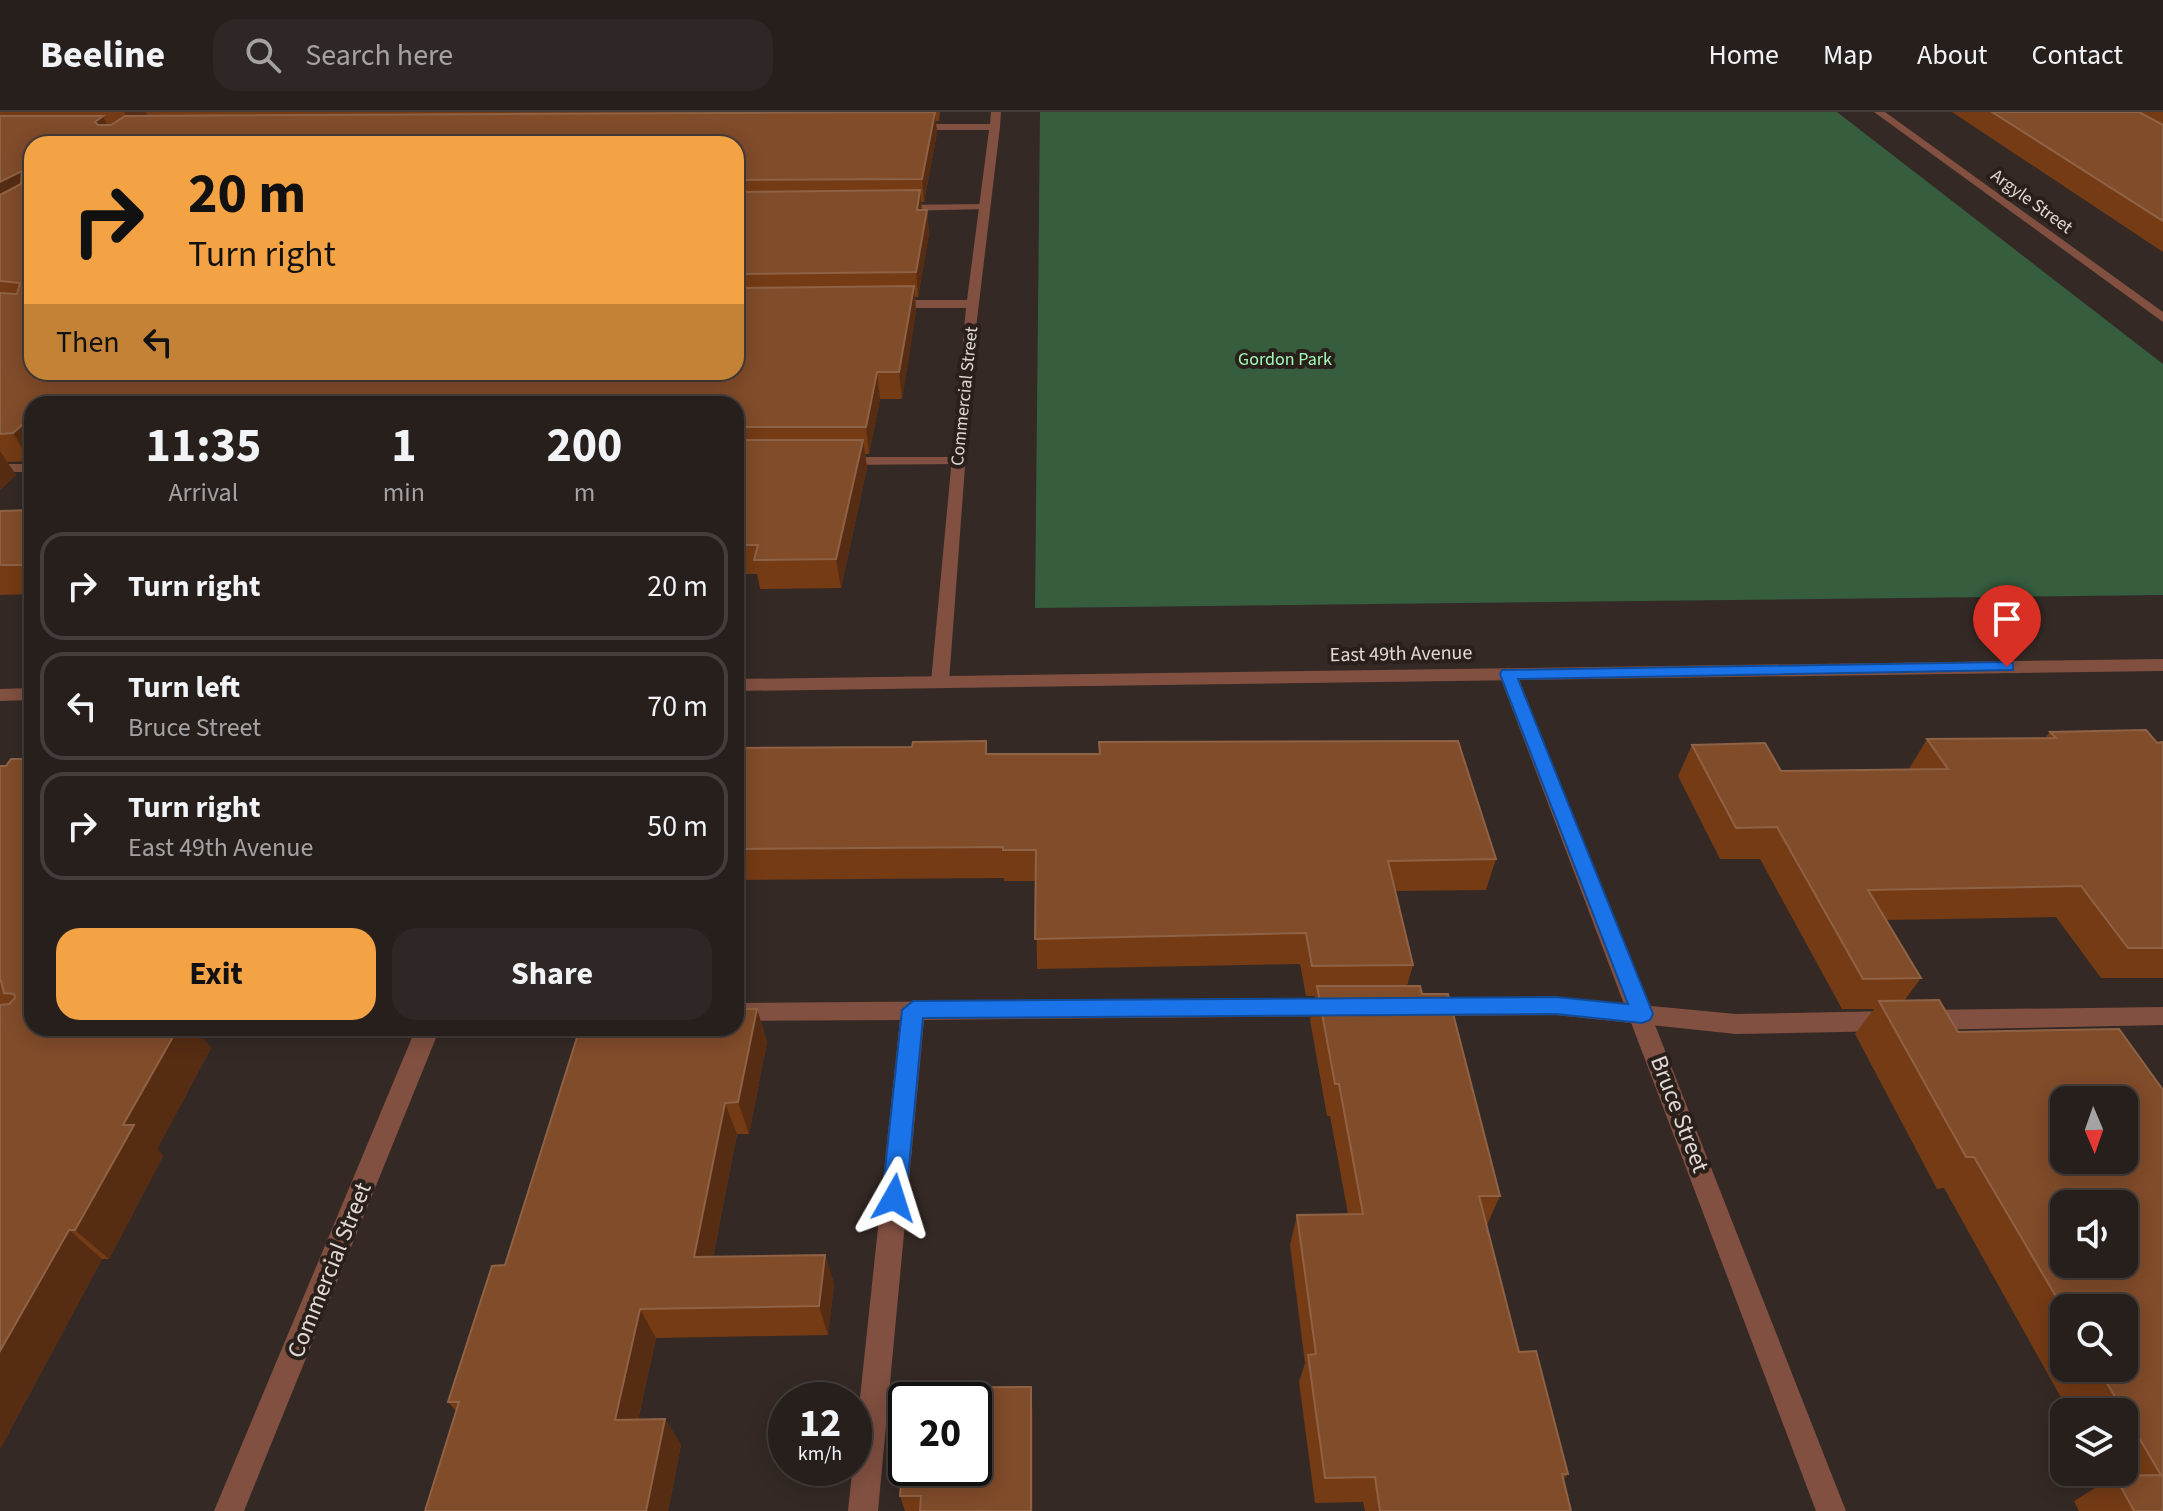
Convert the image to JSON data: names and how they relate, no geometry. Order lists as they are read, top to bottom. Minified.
{"streets":{"street":["Argyle Street","Commercial Street","East 49th Avenue","Bruce Street"]},"crossings":[["Commercial Street","East 49th Avenue"],["East 49th Avenue","Bruce Street"]],"parks":["Gordon Park"],"north":"bottom","page":{"header":"Beeline","search":"Search here","nav":["Home","Map","About","Contact"],"turn":["20 m","Turn right"],"then":"Then","eta":["11:35","Arrival","1","min","200","m"],"list":[{"name":"Turn right","value":"20 m"},{"name":"Turn left","note":"Bruce Street","value":"70 m"},{"name":"Turn right","note":"East 49th Avenue","value":"50 m"}],"buttons":["Exit","Share"],"speed":"12 km/h","limit":"20"}}
